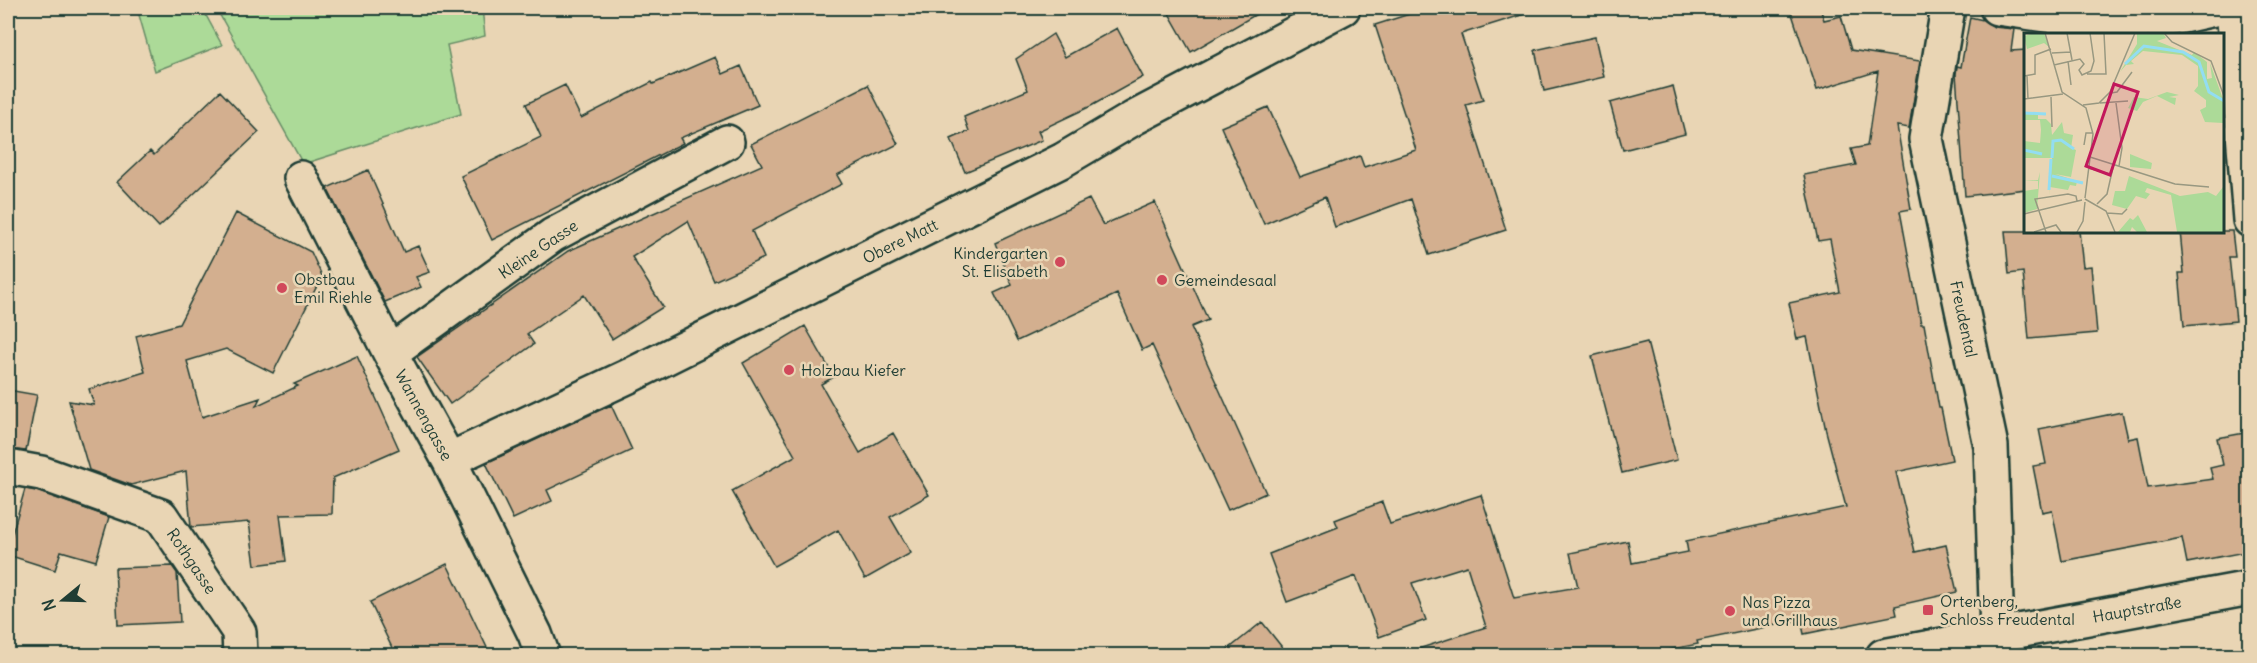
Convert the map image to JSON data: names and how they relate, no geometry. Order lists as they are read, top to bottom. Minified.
{"streets":{"street":["Obere Matt","Kleine Gasse","Freudental","Wannengasse","Rothgasse","Hauptstraße"]},"crossings":[["Obere Matt","Wannengasse"],["Kleine Gasse","Wannengasse"],["Freudental","Hauptstraße"]],"places":{"other":["Kindergarten St. Elisabeth","Gemeindesaal","Obstbau Emil Riehle","Holzbau Kiefer","Nas Pizza und Grillhaus"],"transit":["Ortenberg, Schloss Freudental"]},"north":"left"}
